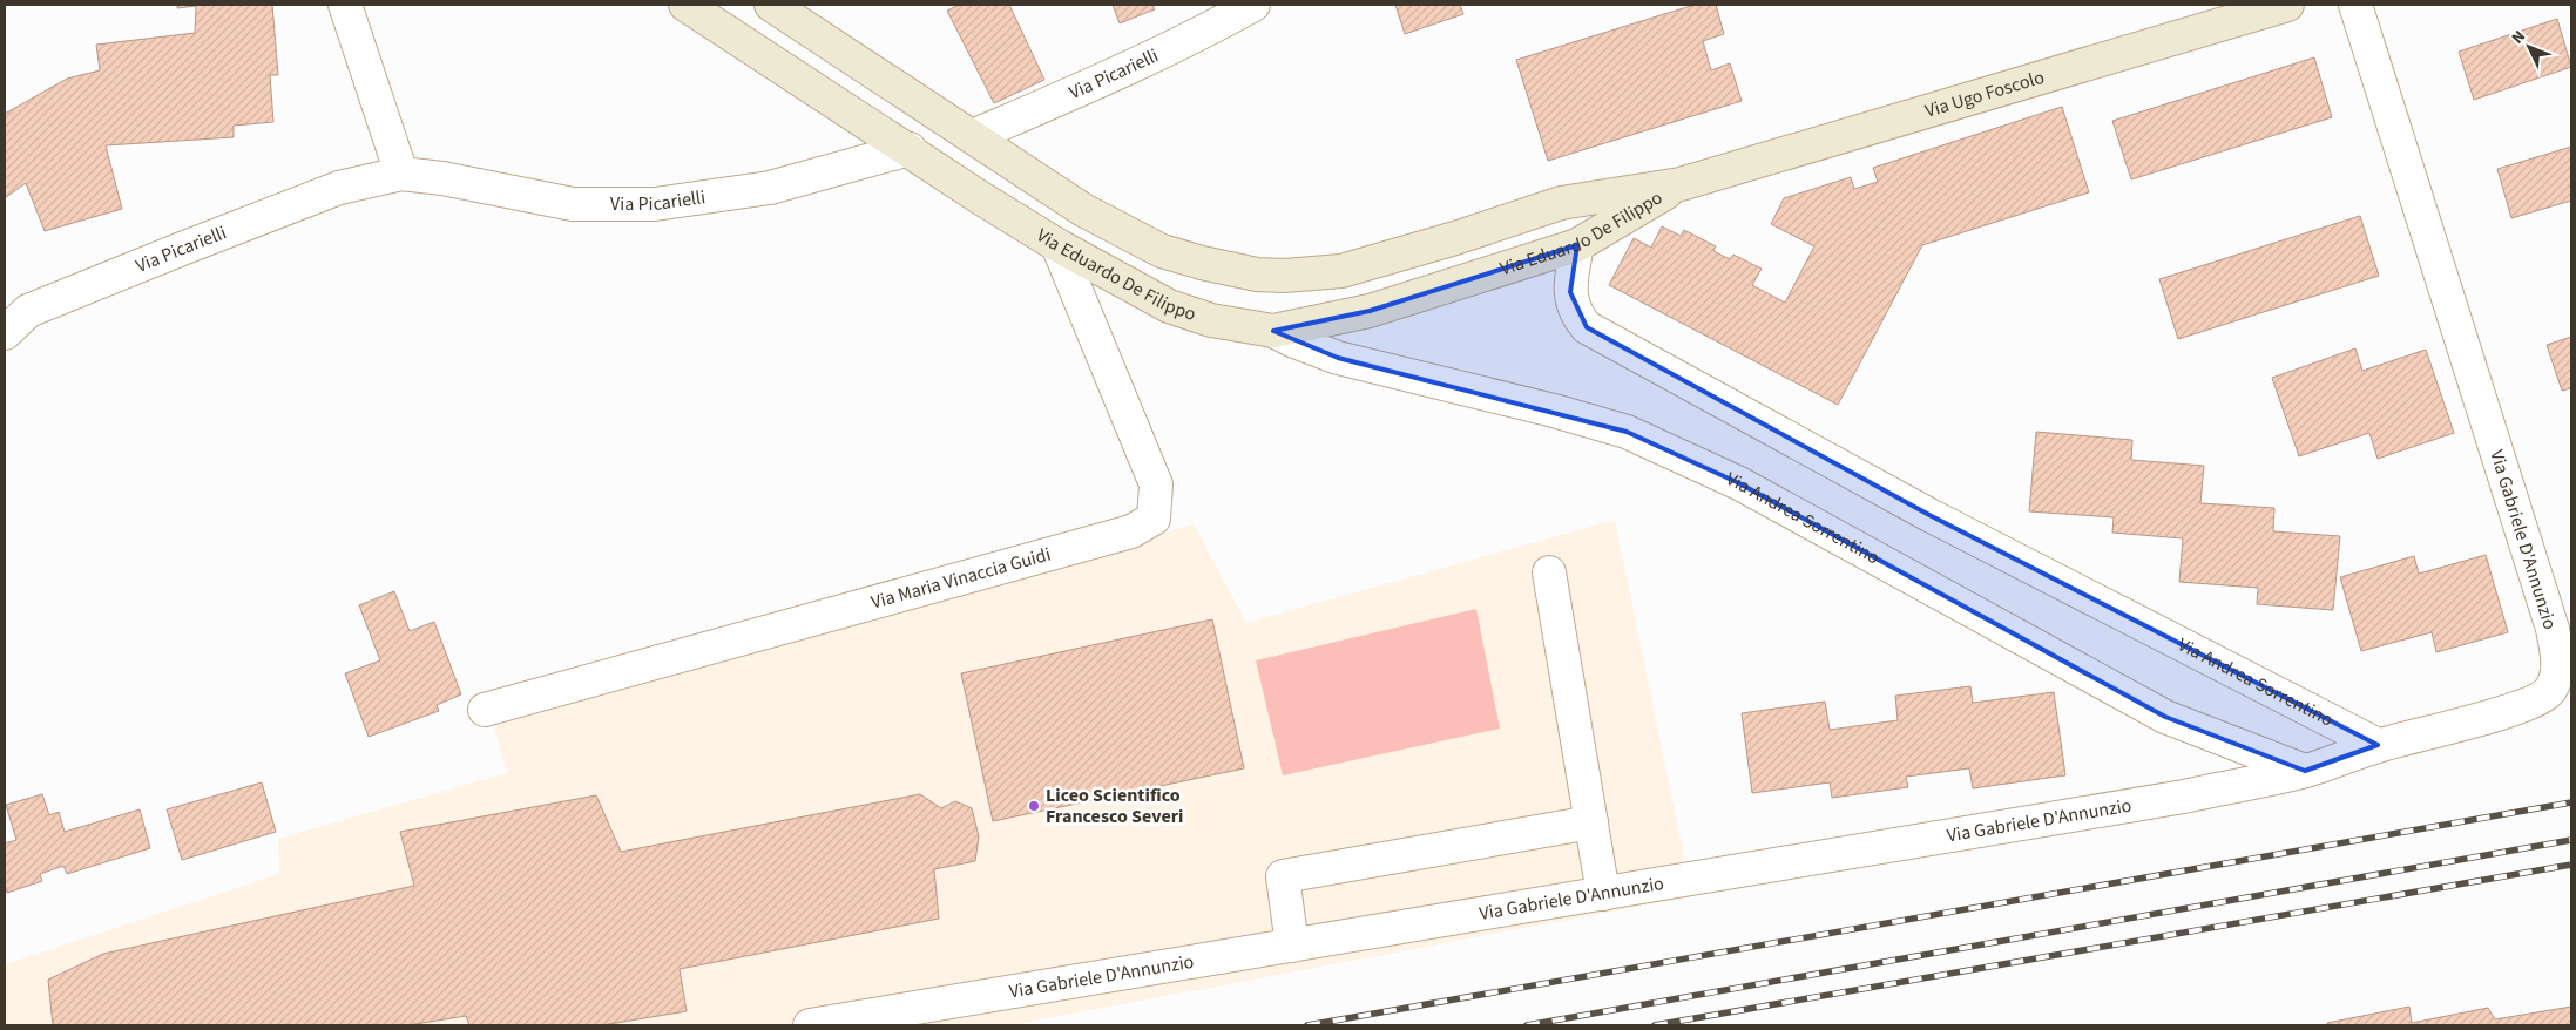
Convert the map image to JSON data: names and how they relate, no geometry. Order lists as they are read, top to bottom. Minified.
{"streets":{"street":["Via Picarielli","Via Ugo Foscolo","Via Eduardo De Filippo","Via Andrea Sorrentino","Via Gabriele D'Annunzio","Via Maria Vinaccia Guidi"]},"crossings":[["Via Picarielli","Via Eduardo De Filippo"],["Via Ugo Foscolo","Via Eduardo De Filippo"],["Via Eduardo De Filippo","Via Andrea Sorrentino"],["Via Eduardo De Filippo","Via Maria Vinaccia Guidi"],["Via Andrea Sorrentino","Via Gabriele D'Annunzio"]],"places":["Liceo Scientifico Francesco Severi"],"north":"top left"}
